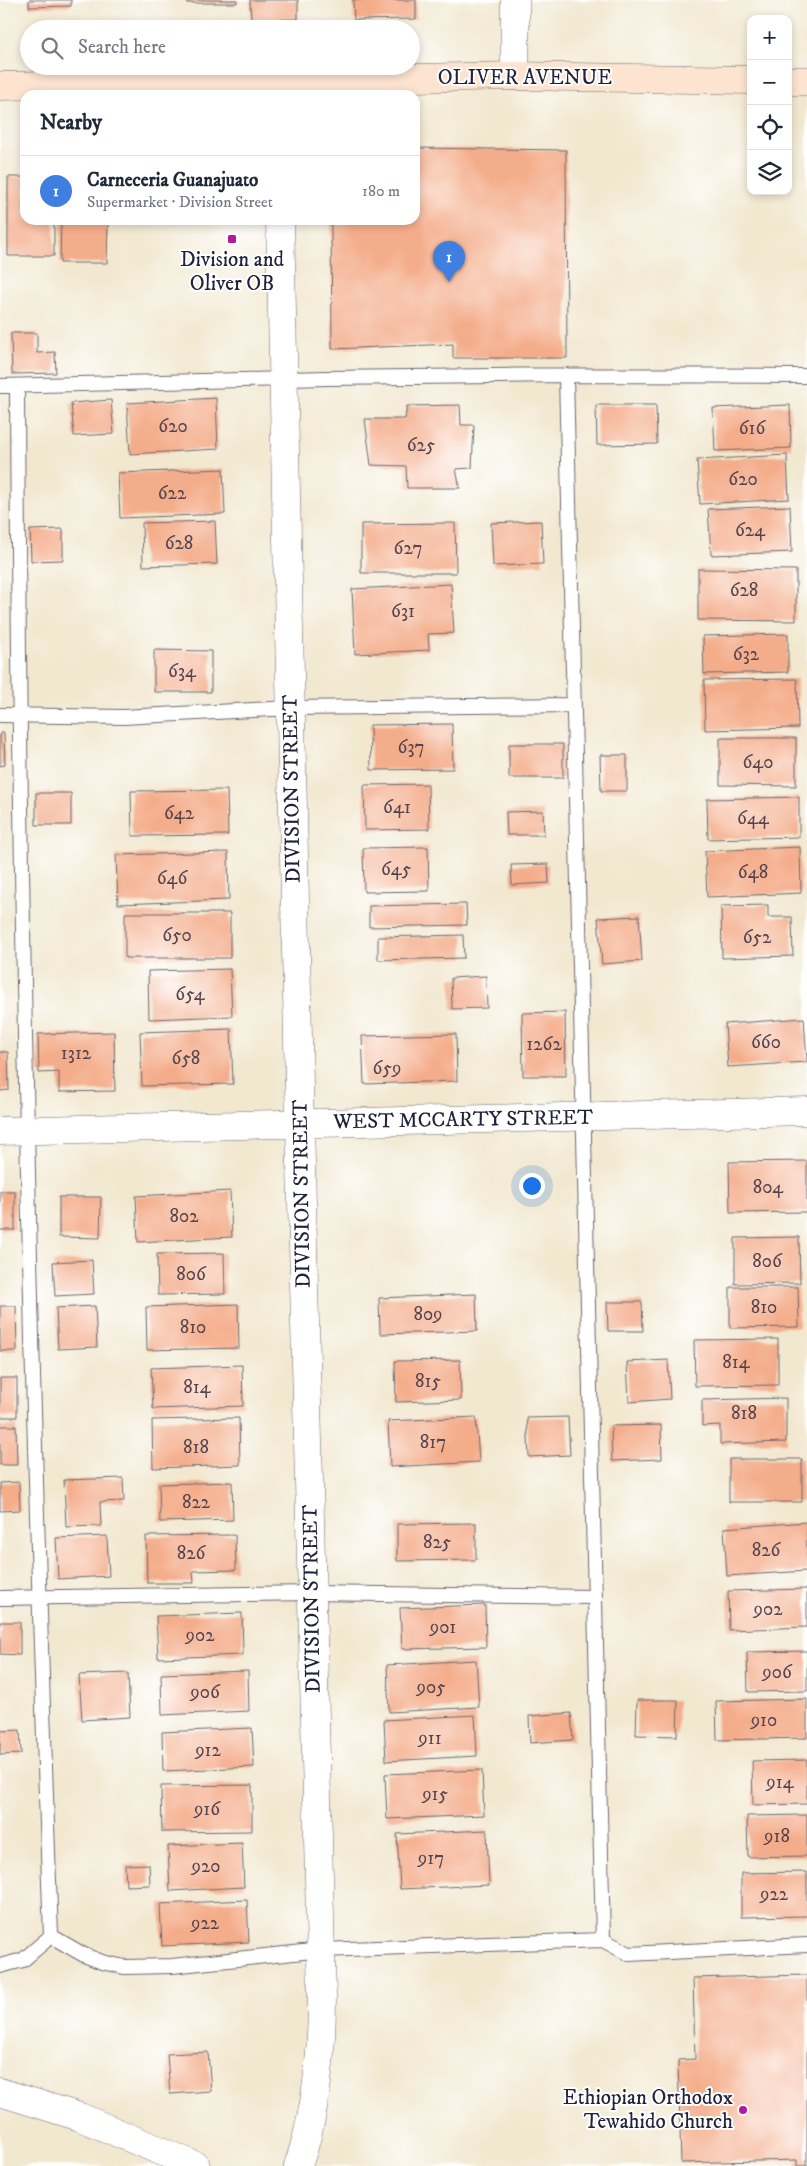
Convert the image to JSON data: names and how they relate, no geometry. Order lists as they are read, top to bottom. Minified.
{"streets":{"street":["OLIVER AVENUE","DIVISION STREET","WEST MCCARTY STREET"]},"crossings":[["DIVISION STREET","WEST MCCARTY STREET"]],"places":{"transit":["Division and Oliver OB"],"other":["Ethiopian Orthodox Tewahido Church"]},"house_numbers":["620","616","625","620","622","624","628","627","628","631","632","634","637","640","641","642","644","645","648","646","650","652","654","660","1262","1312","658","659","804","802","806","806","810","809","810","814","815","814","818","817","818","822","825","826","826","902","901","902","906","905","906","910","911","912","914","915","916","918","917","920","922","922"],"page":{"map_buttons":["+","−"],"search":"Search here","heading":"Nearby","list":[{"mark":"1","name":"Carneceria Guanajuato","note":"Supermarket · Division Street","value":"180 m"}],"pins":"1"}}
